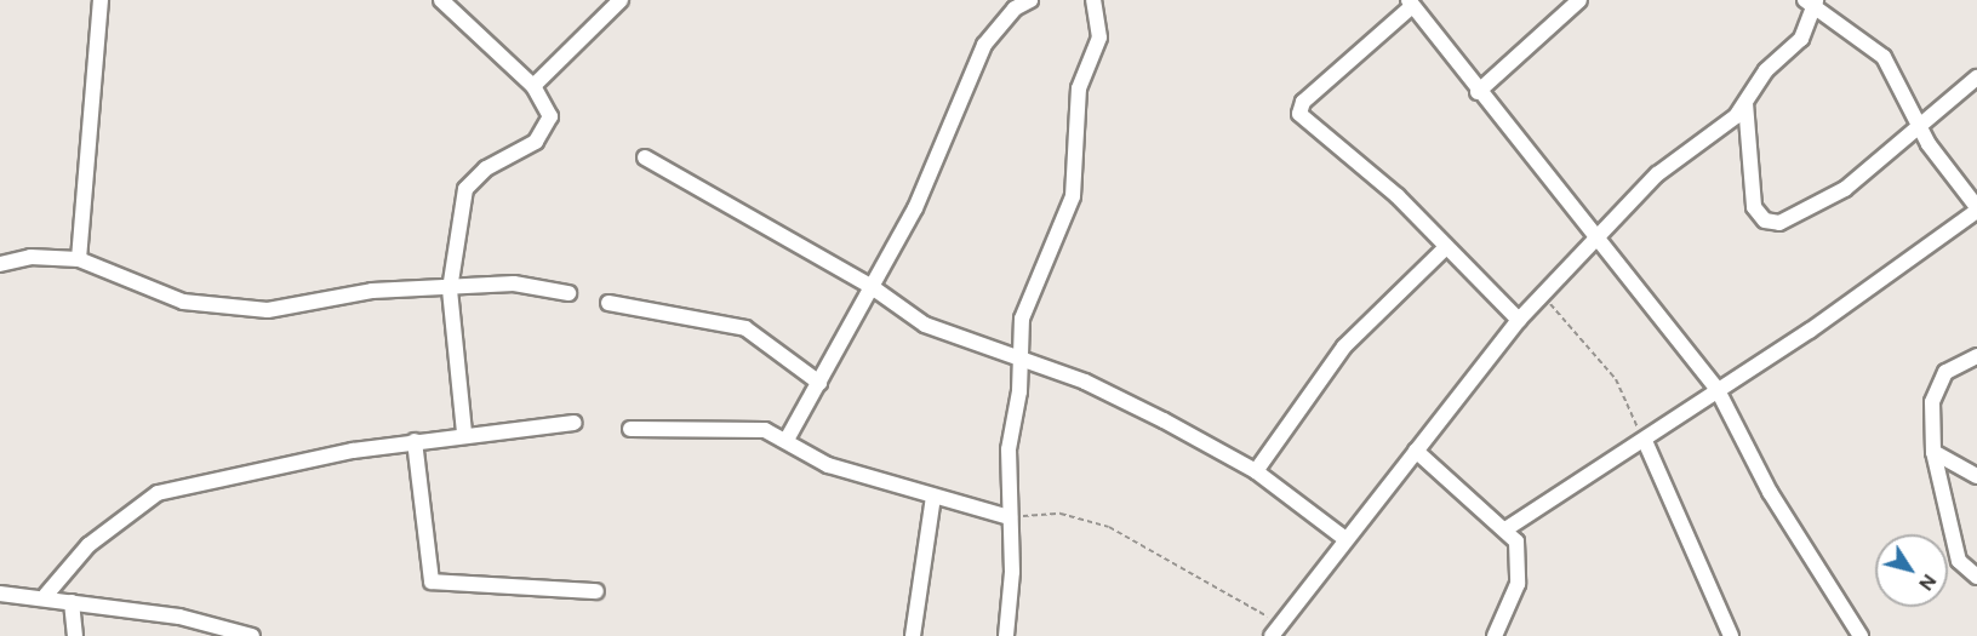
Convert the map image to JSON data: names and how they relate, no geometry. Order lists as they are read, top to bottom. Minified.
{"north":"bottom right"}
